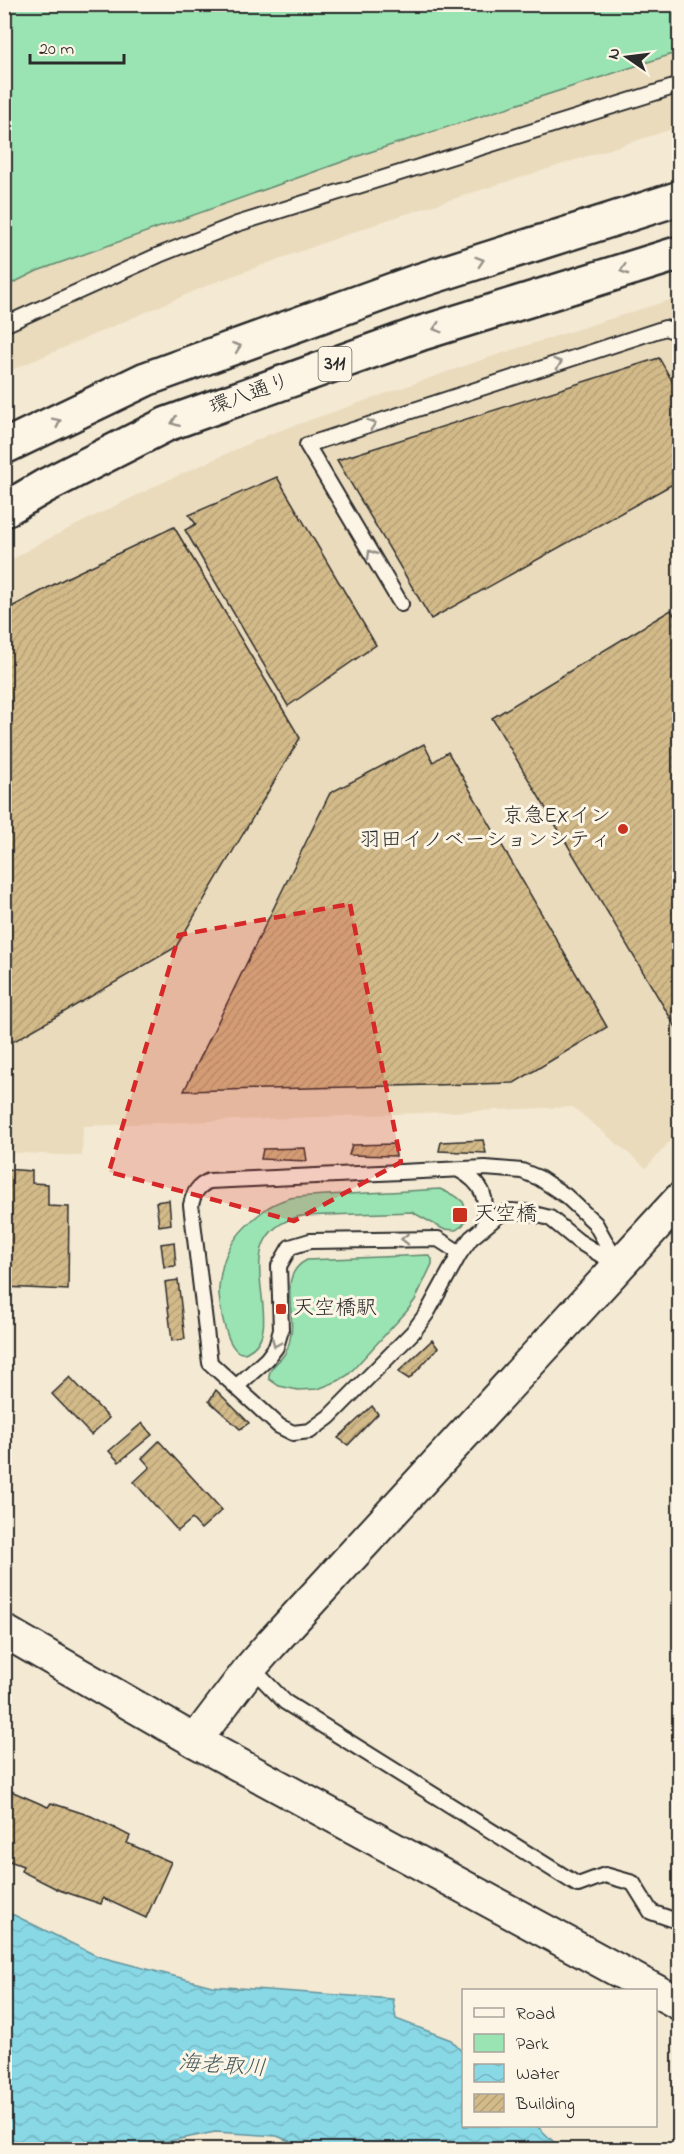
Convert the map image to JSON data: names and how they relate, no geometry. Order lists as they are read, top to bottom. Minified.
{"streets":{"main road":["311","環八通り"]},"water":["海老取川"],"places":{"other":["京急EXイン 羽田イノベーションシティ"],"transit":["天空橋","天空橋駅"]},"legend":["Road","Park","Water","Building"],"scale_bar":"20 m","north":"left"}
